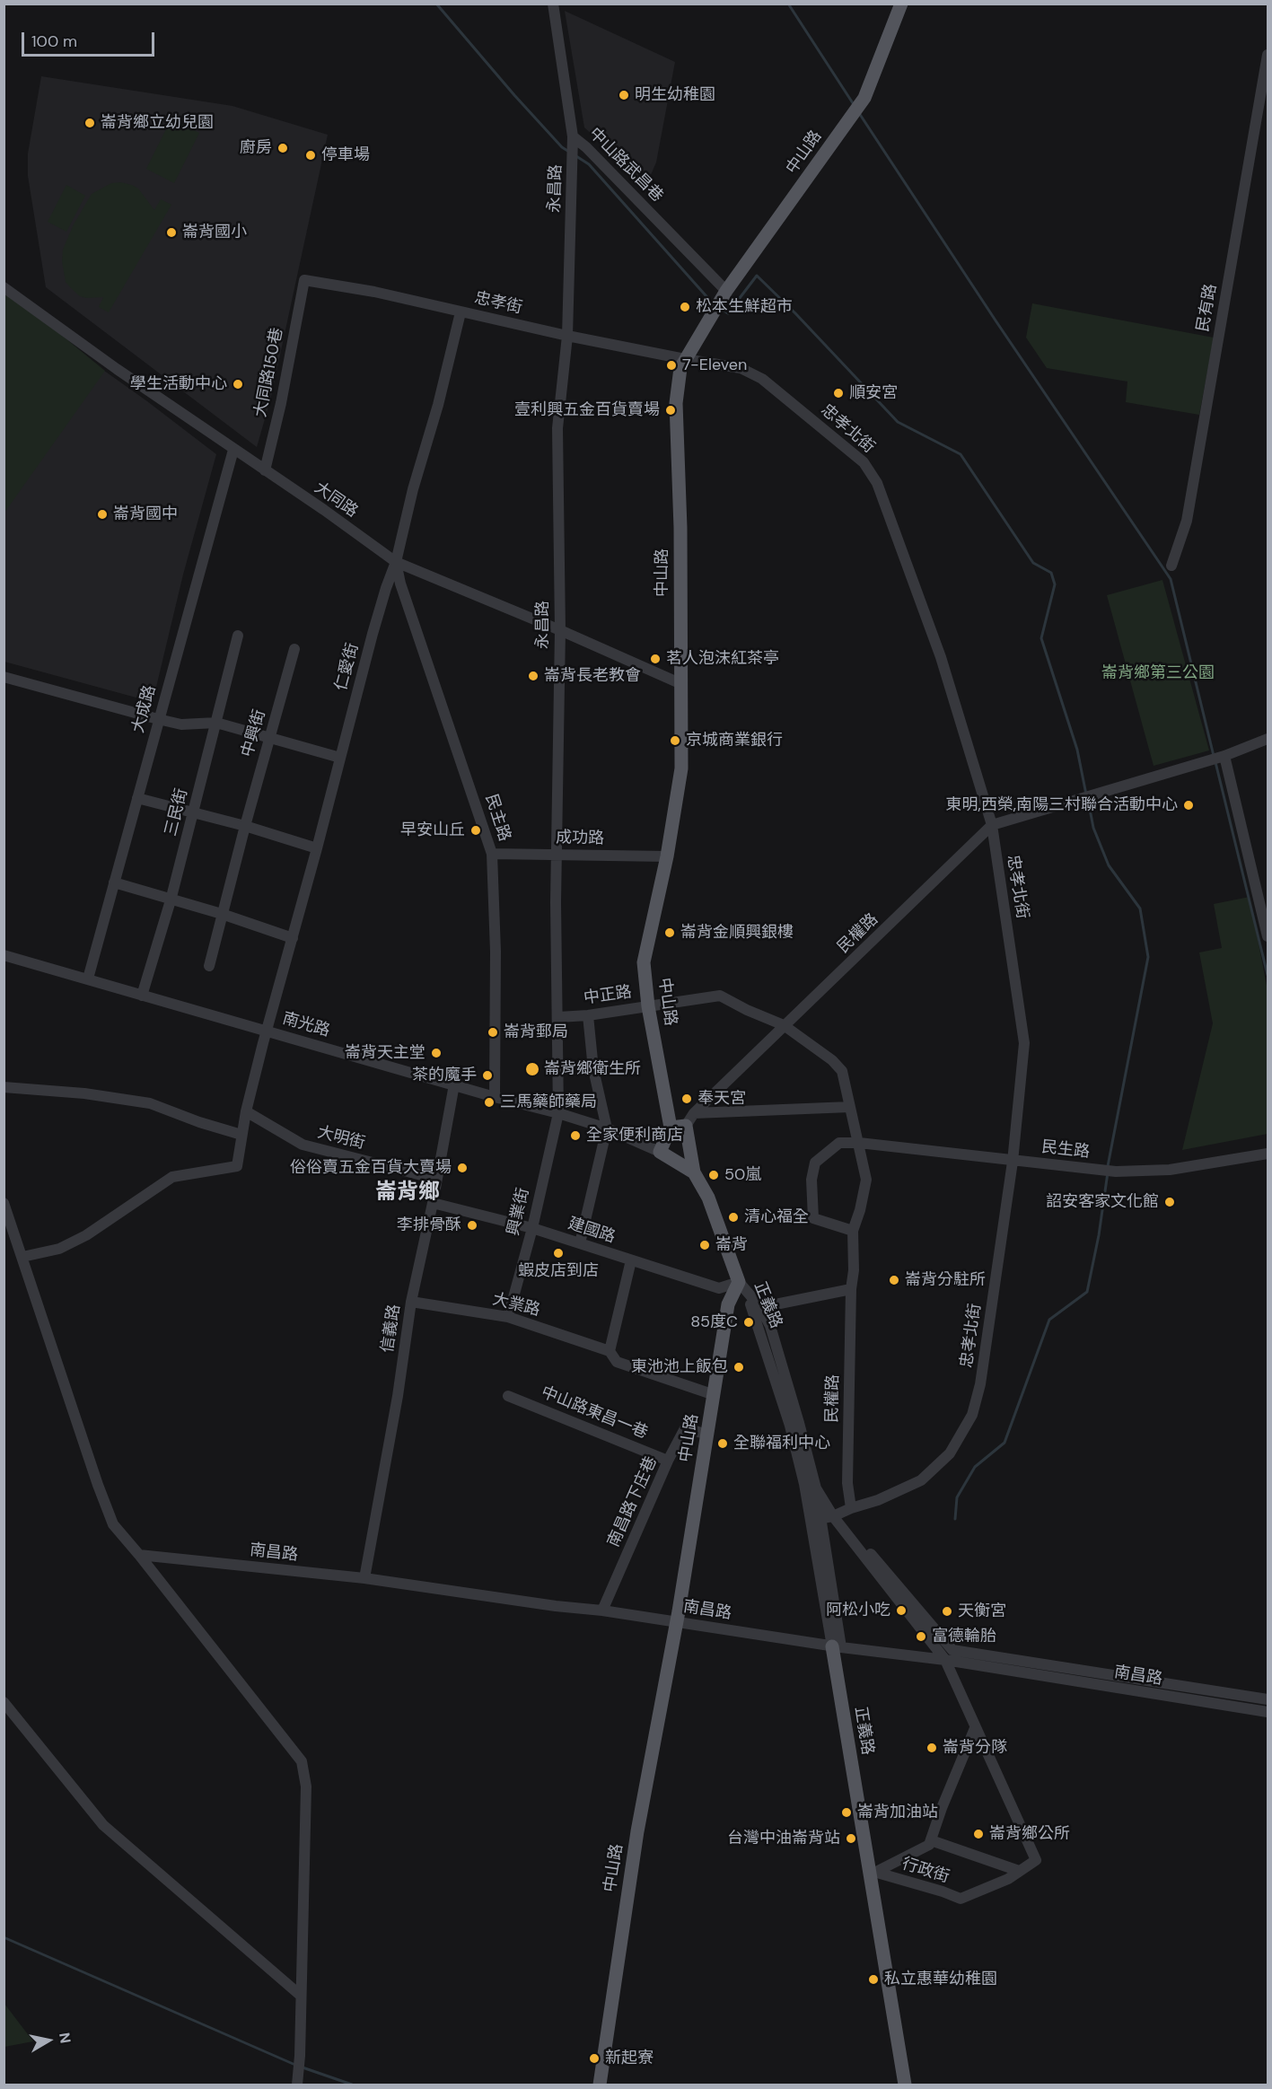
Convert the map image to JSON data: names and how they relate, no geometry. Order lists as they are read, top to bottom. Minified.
{"streets":{"main road":["中山路","正義路"],"street":["中山路武昌巷","永昌路","忠孝街","民有路","大同路150巷","忠孝北街","大同路","仁愛街","大成路","中興街","三民街","民主路","成功路","民權路","中正路","南光路","大明街","民生路","興業街","建國路","大業路","信義路","中山路東昌一巷","南昌路下庄巷","南昌路","行政街"]},"crossings":[["中山路","中山路武昌巷"],["中山路","忠孝街"],["中山路","忠孝北街"],["中山路","大同路"],["中山路","成功路"],["中山路","中正路"],["中山路","建國路"],["中山路","正義路"],["中山路","南昌路下庄巷"],["中山路","南昌路"],["中山路武昌巷","永昌路"],["永昌路","忠孝街"],["永昌路","大同路"],["永昌路","成功路"],["永昌路","中正路"],["永昌路","南光路"],["永昌路","興業街"],["忠孝街","大同路150巷"],["忠孝街","忠孝北街"],["忠孝街","仁愛街"],["大同路150巷","大同路"],["忠孝北街","民權路"],["忠孝北街","民生路"],["忠孝北街","正義路"],["忠孝北街","南昌路"],["大同路","仁愛街"],["大同路","大成路"],["大同路","民主路"],["仁愛街","民主路"],["仁愛街","南光路"],["仁愛街","大明街"],["大成路","南光路"],["三民街","南光路"],["民主路","成功路"],["民主路","南光路"],["民權路","中正路"],["民權路","民生路"],["南光路","興業街"],["南光路","信義路"],["大明街","信義路"],["興業街","建國路"],["興業街","大業路"],["建國路","正義路"],["建國路","信義路"],["大業路","信義路"],["正義路","南昌路"],["正義路","行政街"],["信義路","南昌路"],["中山路東昌一巷","南昌路下庄巷"],["南昌路下庄巷","南昌路"],["南昌路","行政街"]],"districts":["崙背鄉"],"parks":["崙背鄉第三公園"],"places":["明生幼稚園","崙背鄉立幼兒園","廚房","停車場","崙背國小","松本生鮮超市","7-Eleven","學生活動中心","順安宮","壹利興五金百貨賣場","崙背國中","茗人泡沫紅茶亭","崙背長老教會","京城商業銀行","東明,西榮,南陽三村聯合活動中心","早安山丘","崙背金順興銀樓","崙背郵局","崙背天主堂","崙背鄉衛生所","茶的魔手","奉天宮","三馬藥師藥局","全家便利商店","俗俗賣五金百貨大賣場","50嵐","詔安客家文化館","清心福全","李排骨酥","崙背","蝦皮店到店","崙背分駐所","85度C","東池池上飯包","全聯福利中心","阿松小吃","天衡宮","富德輪胎","崙背分隊","崙背加油站","崙背鄉公所","台灣中油崙背站","私立惠華幼稚園","新起寮"],"scale_bar":"100 m","north":"right"}
